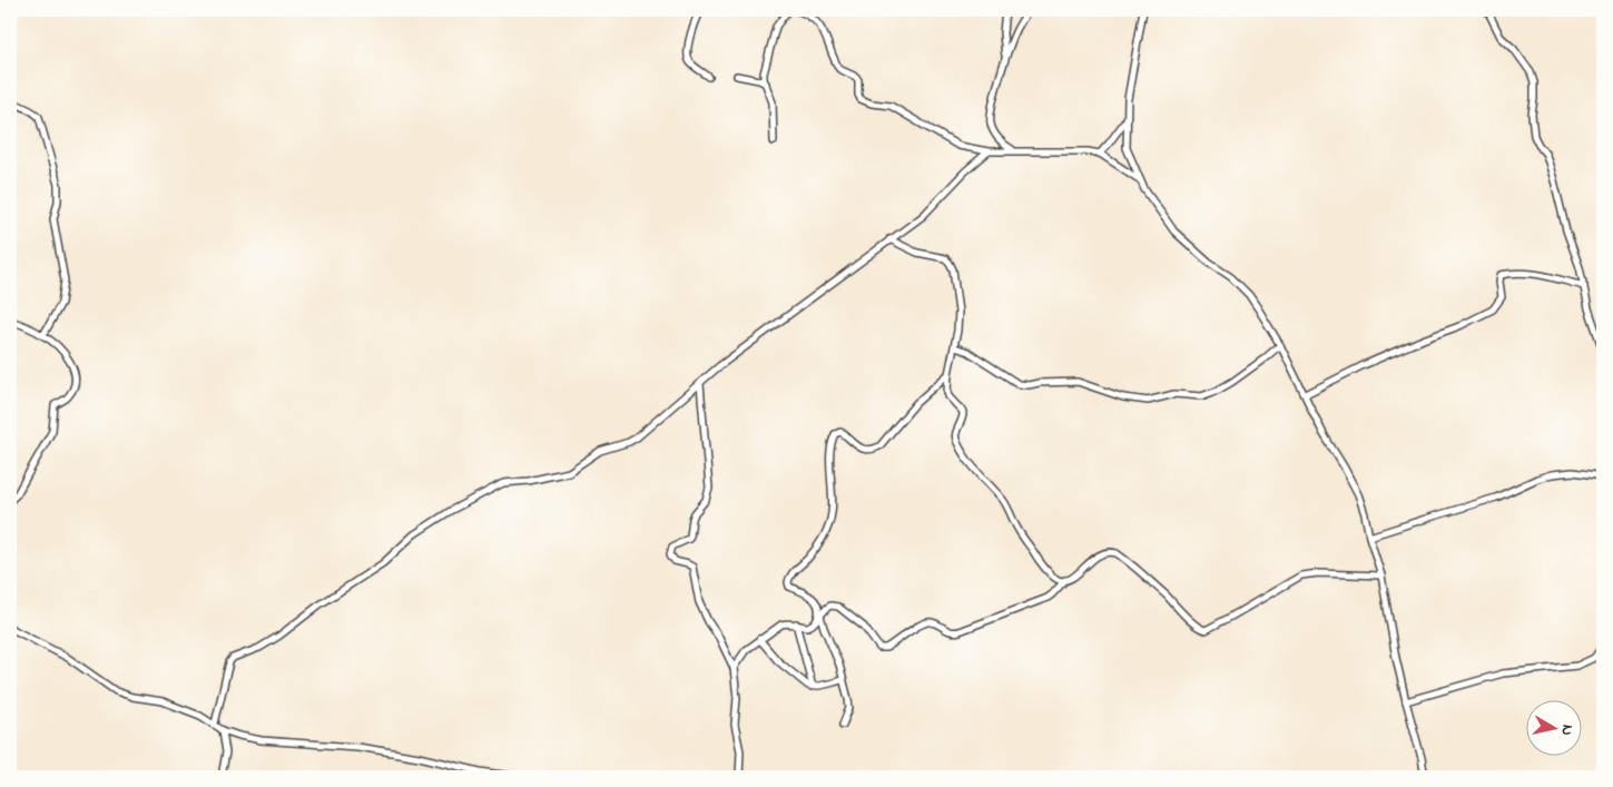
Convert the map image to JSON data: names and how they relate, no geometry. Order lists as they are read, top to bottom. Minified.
{"north":"right"}
